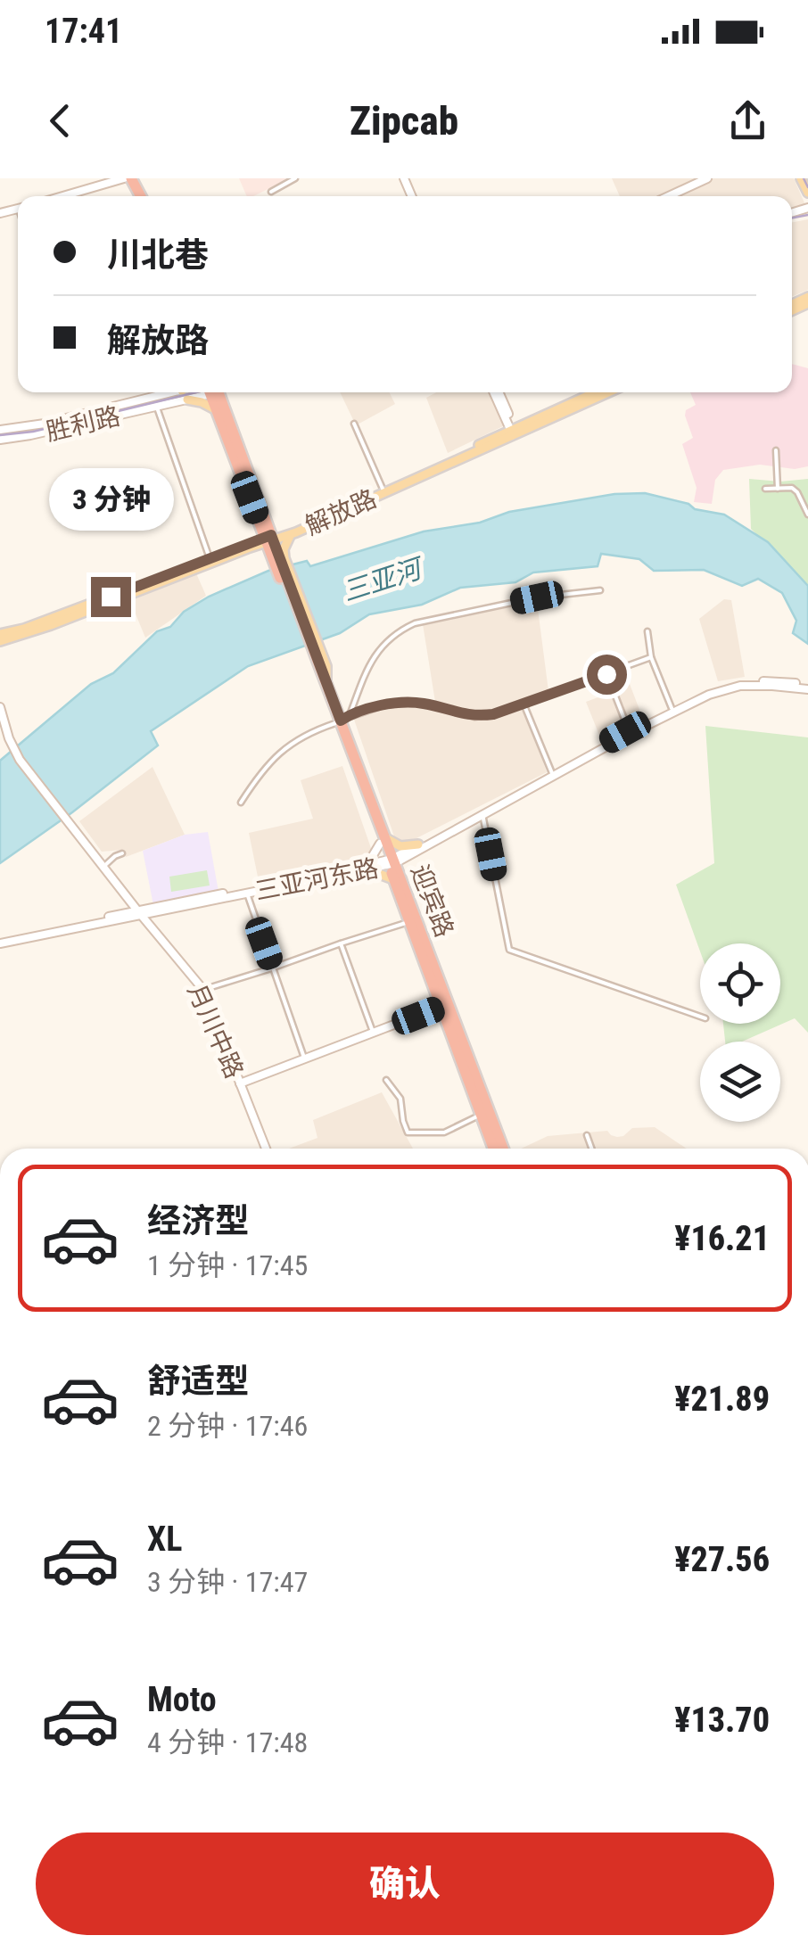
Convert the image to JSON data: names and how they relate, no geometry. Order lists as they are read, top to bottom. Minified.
{"streets":{"highway":["迎宾路"],"main road":["胜利路","解放路","三亚河东路","月川中路"]},"crossings":[["三亚河东路","迎宾路"],["三亚河东路","月川中路"]],"water":["三亚河"],"page":{"status":"17:41","header":"Zipcab","banner":["川北巷","解放路"],"bubble":"3 分钟","list":[{"name":"经济型","note":"1 分钟 · 17:45","value":"¥16.21"},{"name":"舒适型","note":"2 分钟 · 17:46","value":"¥21.89"},{"name":"XL","note":"3 分钟 · 17:47","value":"¥27.56"},{"name":"Moto","note":"4 分钟 · 17:48","value":"¥13.70"}],"buttons":"确认"}}
